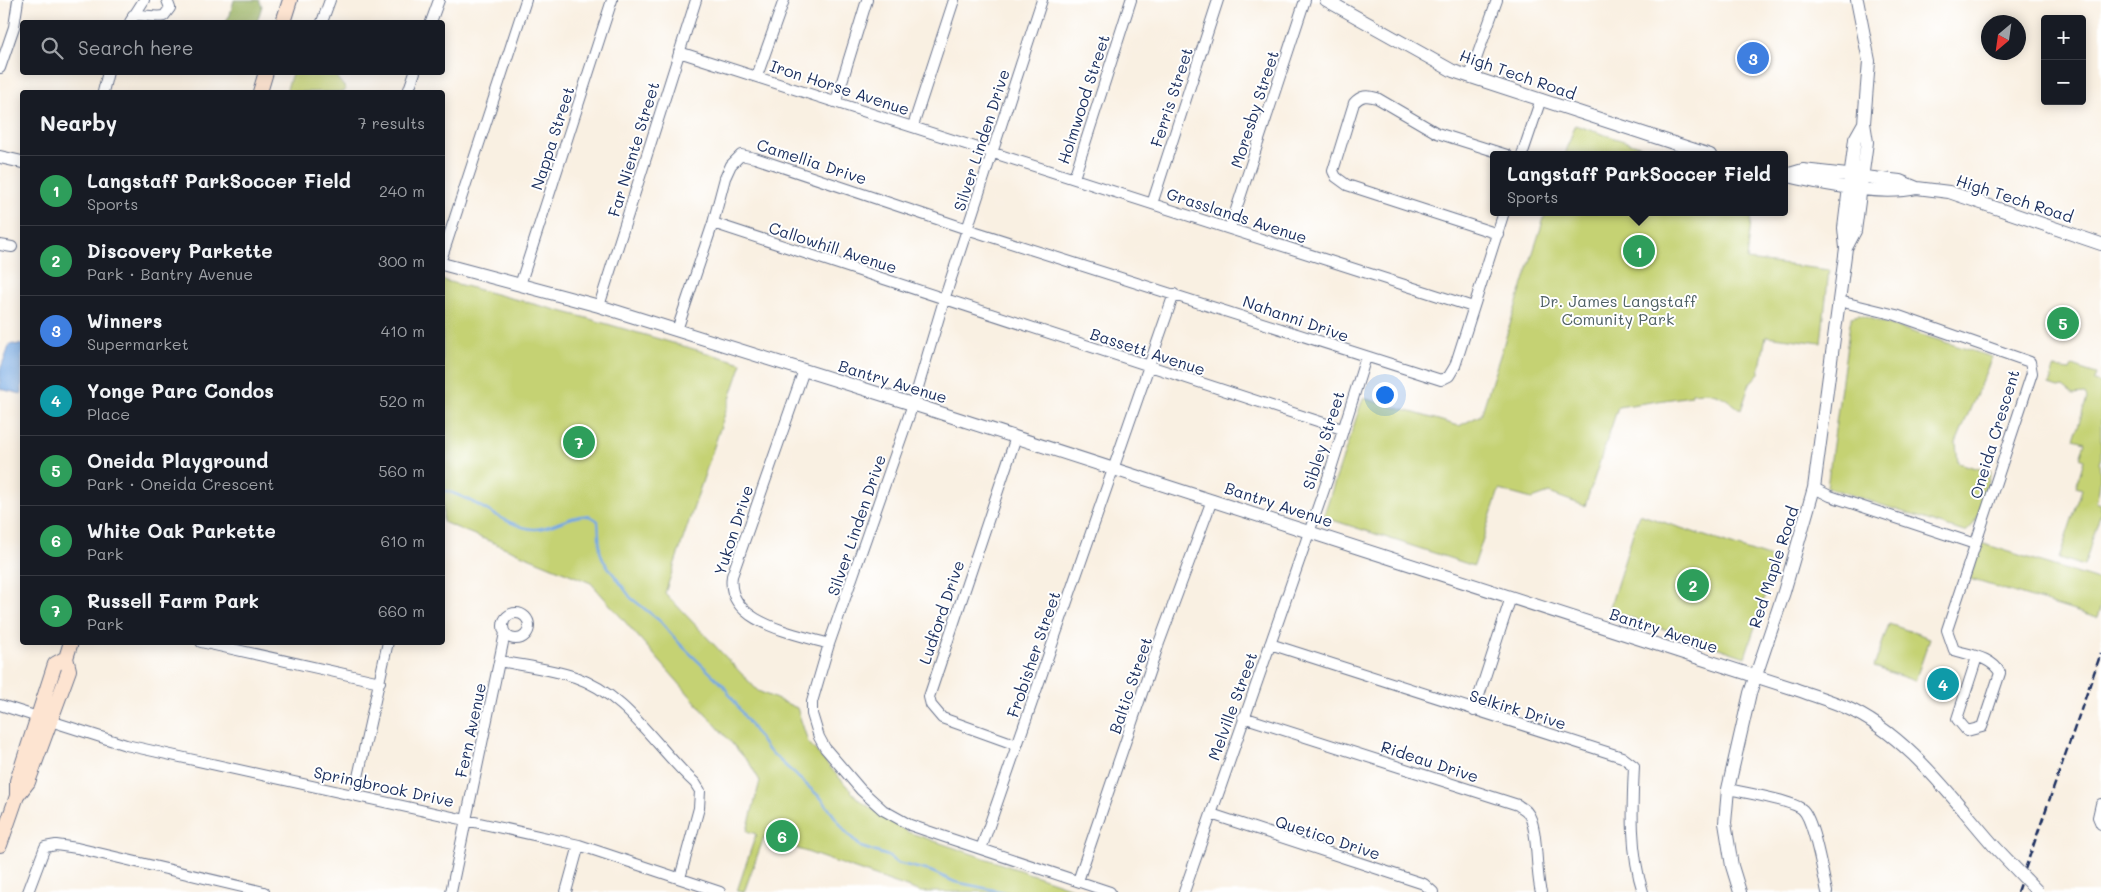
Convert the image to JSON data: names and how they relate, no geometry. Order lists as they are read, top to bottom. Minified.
{"streets":{"street":["High Tech Road","Iron Horse Avenue","Ferris Street","Holmwood Street","Moresby Street","Nappa Street","Silver Linden Drive","Far Niente Street","Camellia Drive","Grasslands Avenue","Callowhill Avenue","Nahanni Drive","Bassett Avenue","Bantry Avenue","Oneida Crescent","Sibley Street","Yukon Drive","Red Maple Road","Ludford Drive","Frobisher Street","Baltic Street","Melville Street","Selkirk Drive","Fern Avenue","Rideau Drive","Springbrook Drive","Quetico Drive"]},"crossings":[["High Tech Road","Red Maple Road"],["Iron Horse Avenue","Silver Linden Drive"],["Iron Horse Avenue","Far Niente Street"],["Iron Horse Avenue","Grasslands Avenue"],["Ferris Street","Grasslands Avenue"],["Holmwood Street","Grasslands Avenue"],["Moresby Street","Grasslands Avenue"],["Nappa Street","Bantry Avenue"],["Silver Linden Drive","Camellia Drive"],["Silver Linden Drive","Grasslands Avenue"],["Silver Linden Drive","Callowhill Avenue"],["Silver Linden Drive","Nahanni Drive"],["Silver Linden Drive","Bassett Avenue"],["Silver Linden Drive","Bantry Avenue"],["Silver Linden Drive","Yukon Drive"],["Silver Linden Drive","Frobisher Street"],["Silver Linden Drive","Baltic Street"],["Far Niente Street","Bantry Avenue"],["Camellia Drive","Callowhill Avenue"],["Camellia Drive","Nahanni Drive"],["Camellia Drive","Bantry Avenue"],["Grasslands Avenue","Nahanni Drive"],["Callowhill Avenue","Bassett Avenue"],["Nahanni Drive","Sibley Street"],["Nahanni Drive","Frobisher Street"],["Bassett Avenue","Sibley Street"],["Bassett Avenue","Frobisher Street"],["Bantry Avenue","Sibley Street"],["Bantry Avenue","Yukon Drive"],["Bantry Avenue","Red Maple Road"],["Bantry Avenue","Ludford Drive"],["Bantry Avenue","Frobisher Street"],["Bantry Avenue","Baltic Street"],["Bantry Avenue","Melville Street"],["Oneida Crescent","Red Maple Road"],["Sibley Street","Melville Street"],["Ludford Drive","Frobisher Street"],["Melville Street","Selkirk Drive"],["Melville Street","Rideau Drive"],["Melville Street","Quetico Drive"],["Fern Avenue","Springbrook Drive"]],"parks":["Dr. James Langstaff Comunity Park"],"north":"bottom left","page":{"map_buttons":["+","−"],"search":"Search here","pins":["3","1","5","7","2","4","6"],"heading":["Nearby","7 results"],"popup":["Langstaff ParkSoccer Field","Sports"],"list":[{"mark":"1","name":"Langstaff ParkSoccer Field","note":"Sports","value":"240 m"},{"mark":"2","name":"Discovery Parkette","note":"Park · Bantry Avenue","value":"300 m"},{"mark":"3","name":"Winners","note":"Supermarket","value":"410 m"},{"mark":"4","name":"Yonge Parc Condos","note":"Place","value":"520 m"},{"mark":"5","name":"Oneida Playground","note":"Park · Oneida Crescent","value":"560 m"},{"mark":"6","name":"White Oak Parkette","note":"Park","value":"610 m"},{"mark":"7","name":"Russell Farm Park","note":"Park","value":"660 m"}]}}
